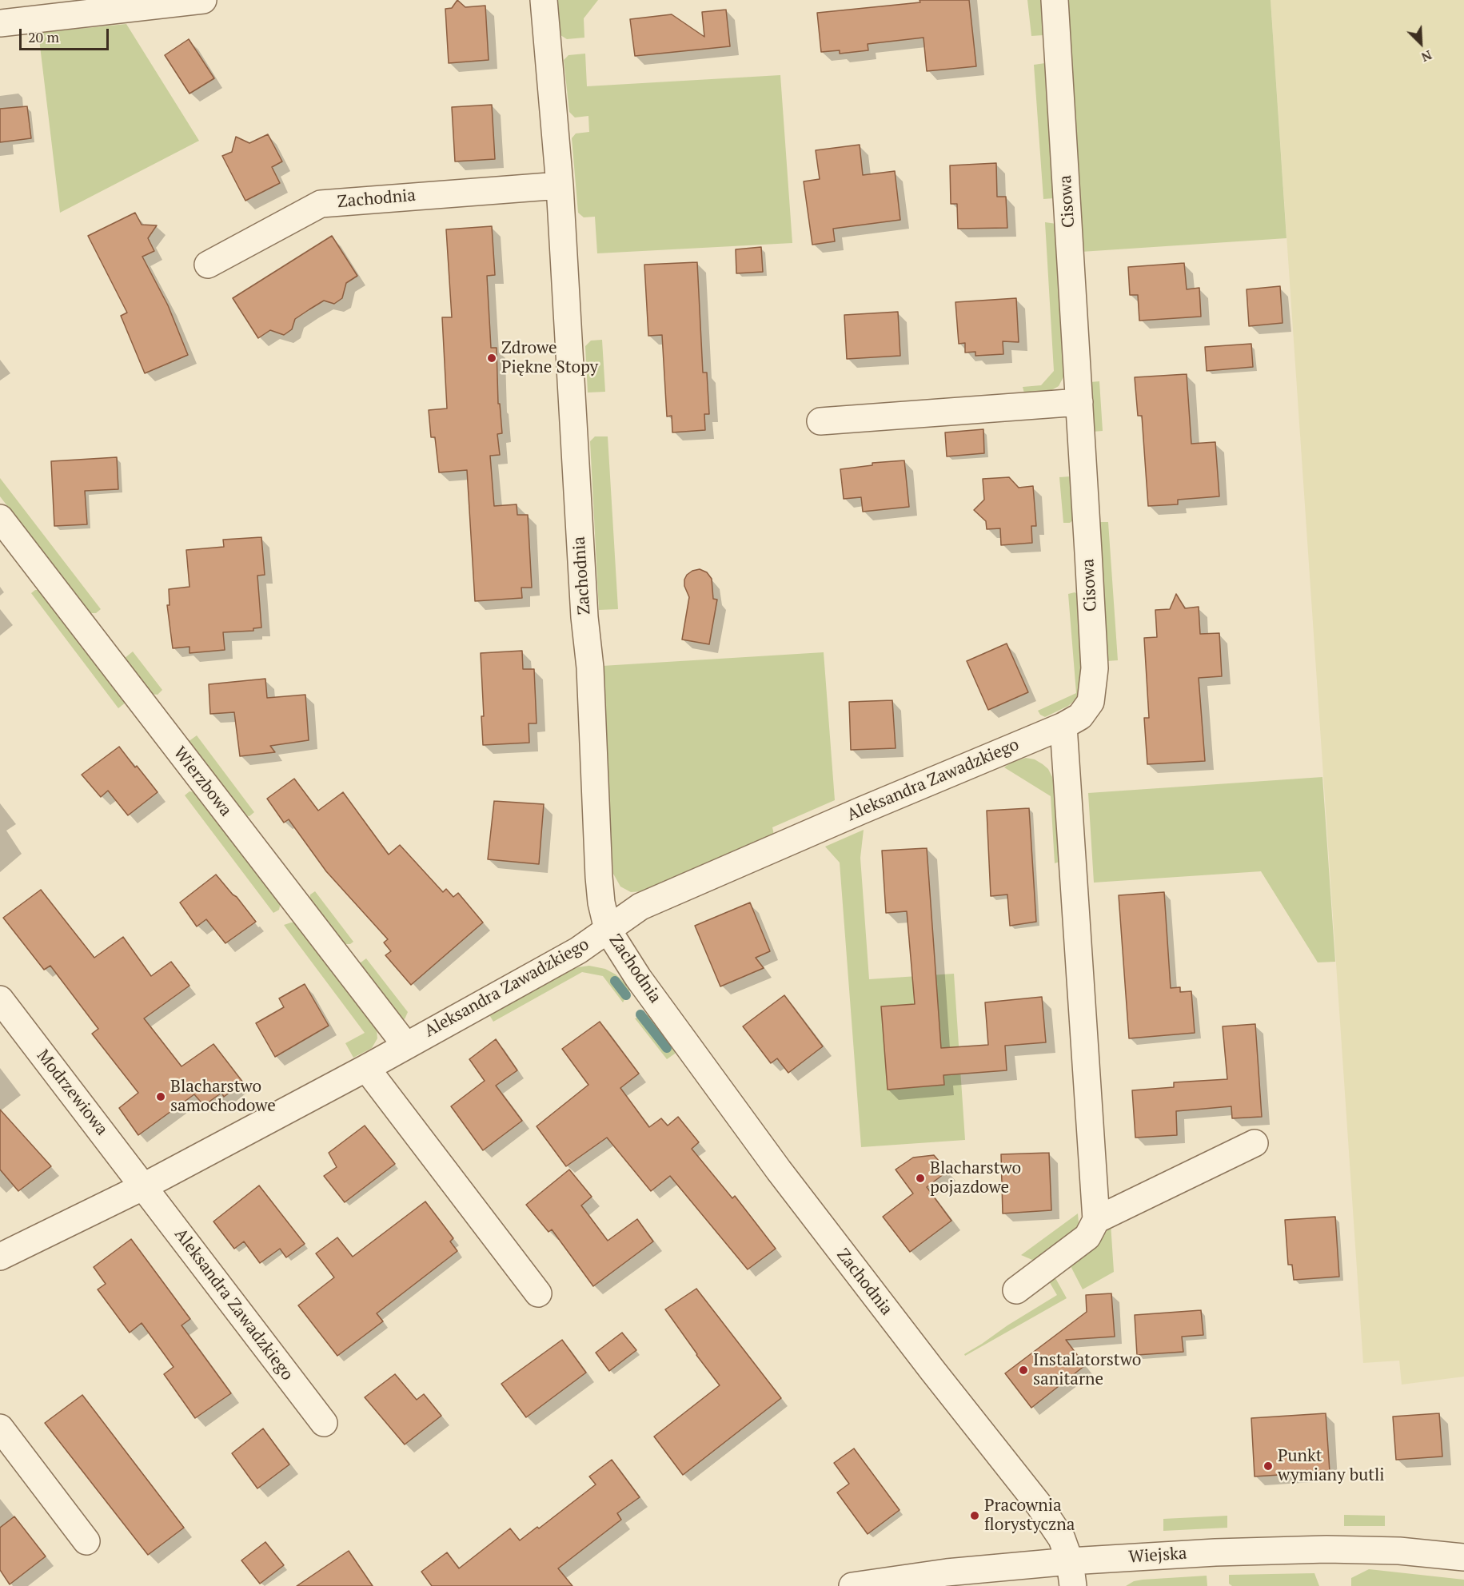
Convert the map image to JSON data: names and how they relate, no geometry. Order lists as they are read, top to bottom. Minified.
{"streets":{"street":["Zachodnia","Cisowa","Aleksandra Zawadzkiego","Wierzbowa","Modrzewiowa","Wiejska"]},"crossings":[["Zachodnia","Aleksandra Zawadzkiego"],["Zachodnia","Wiejska"],["Cisowa","Aleksandra Zawadzkiego"],["Aleksandra Zawadzkiego","Wierzbowa"],["Aleksandra Zawadzkiego","Modrzewiowa"]],"places":["Zdrowe Piękne Stopy","Blacharstwo samochodowe","Blacharstwo pojazdowe","Instalatorstwo sanitarne","Punkt wymiany butli","Pracownia florystyczna"],"scale_bar":"20 m","north":"bottom right"}
